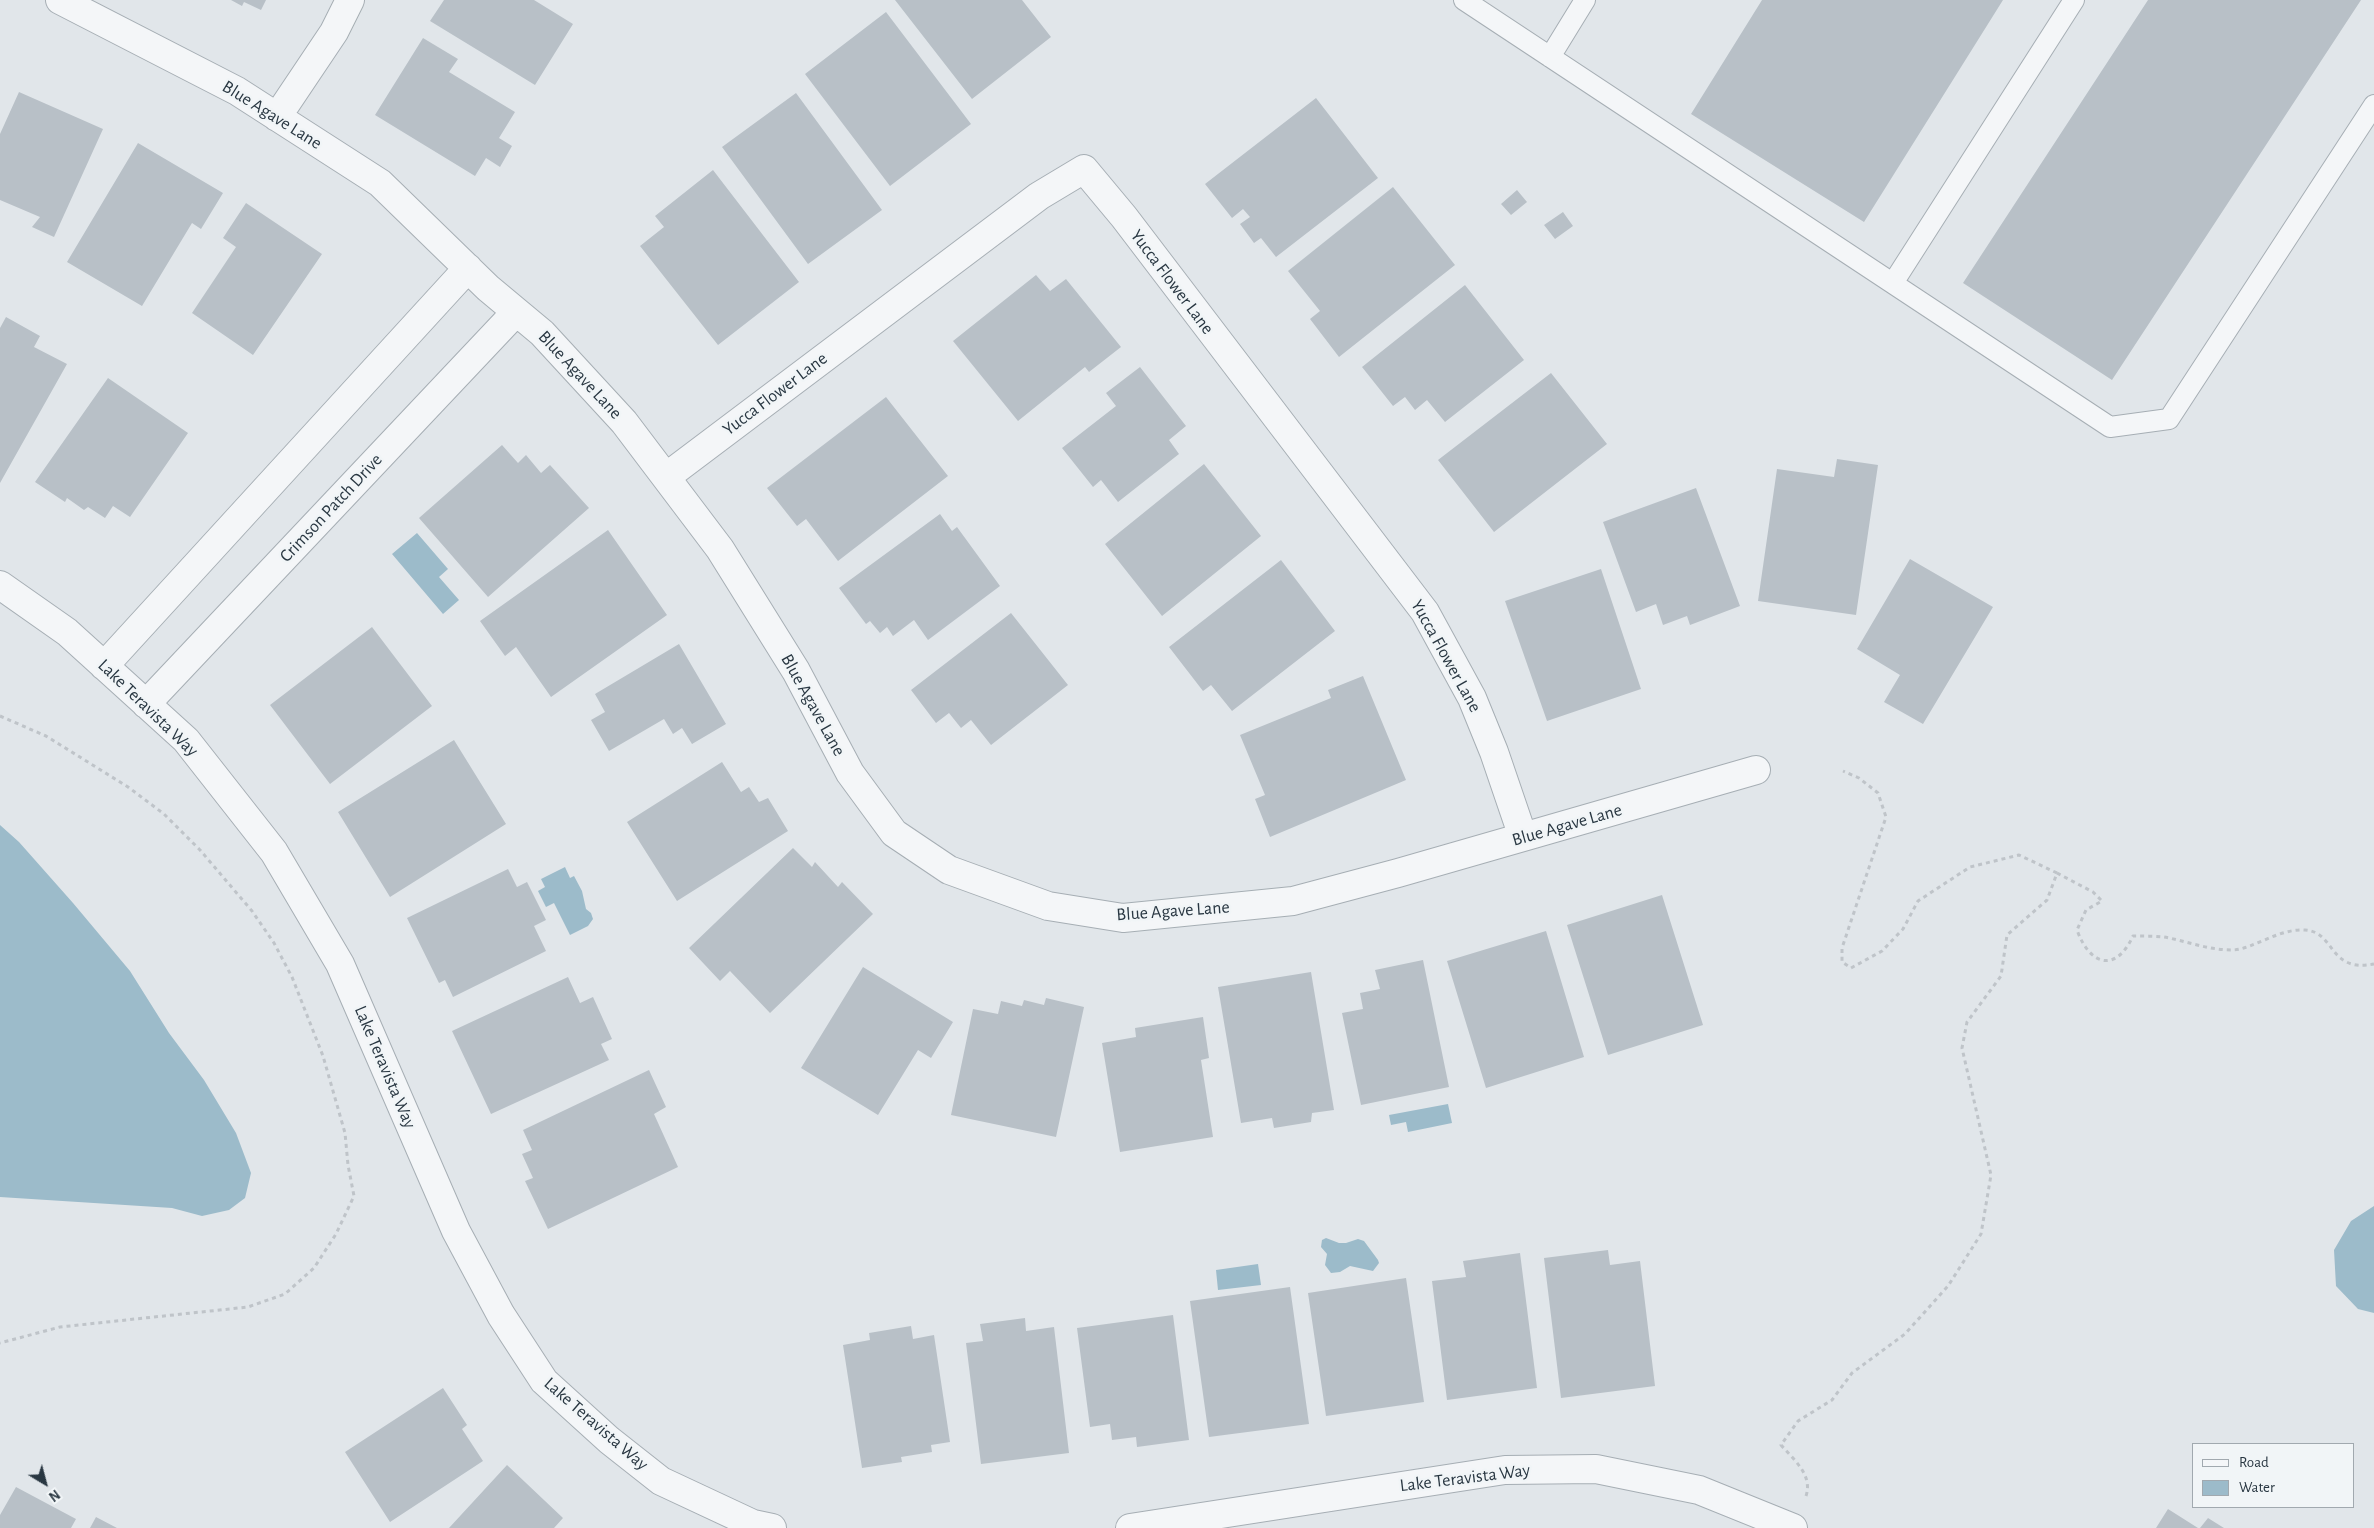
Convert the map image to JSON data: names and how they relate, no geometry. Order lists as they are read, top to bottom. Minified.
{"streets":{"street":["Blue Agave Lane","Yucca Flower Lane","Crimson Patch Drive","Lake Teravista Way"]},"crossings":[["Blue Agave Lane","Yucca Flower Lane"],["Blue Agave Lane","Crimson Patch Drive"],["Crimson Patch Drive","Lake Teravista Way"]],"legend":["Road","Water"],"north":"bottom right"}
